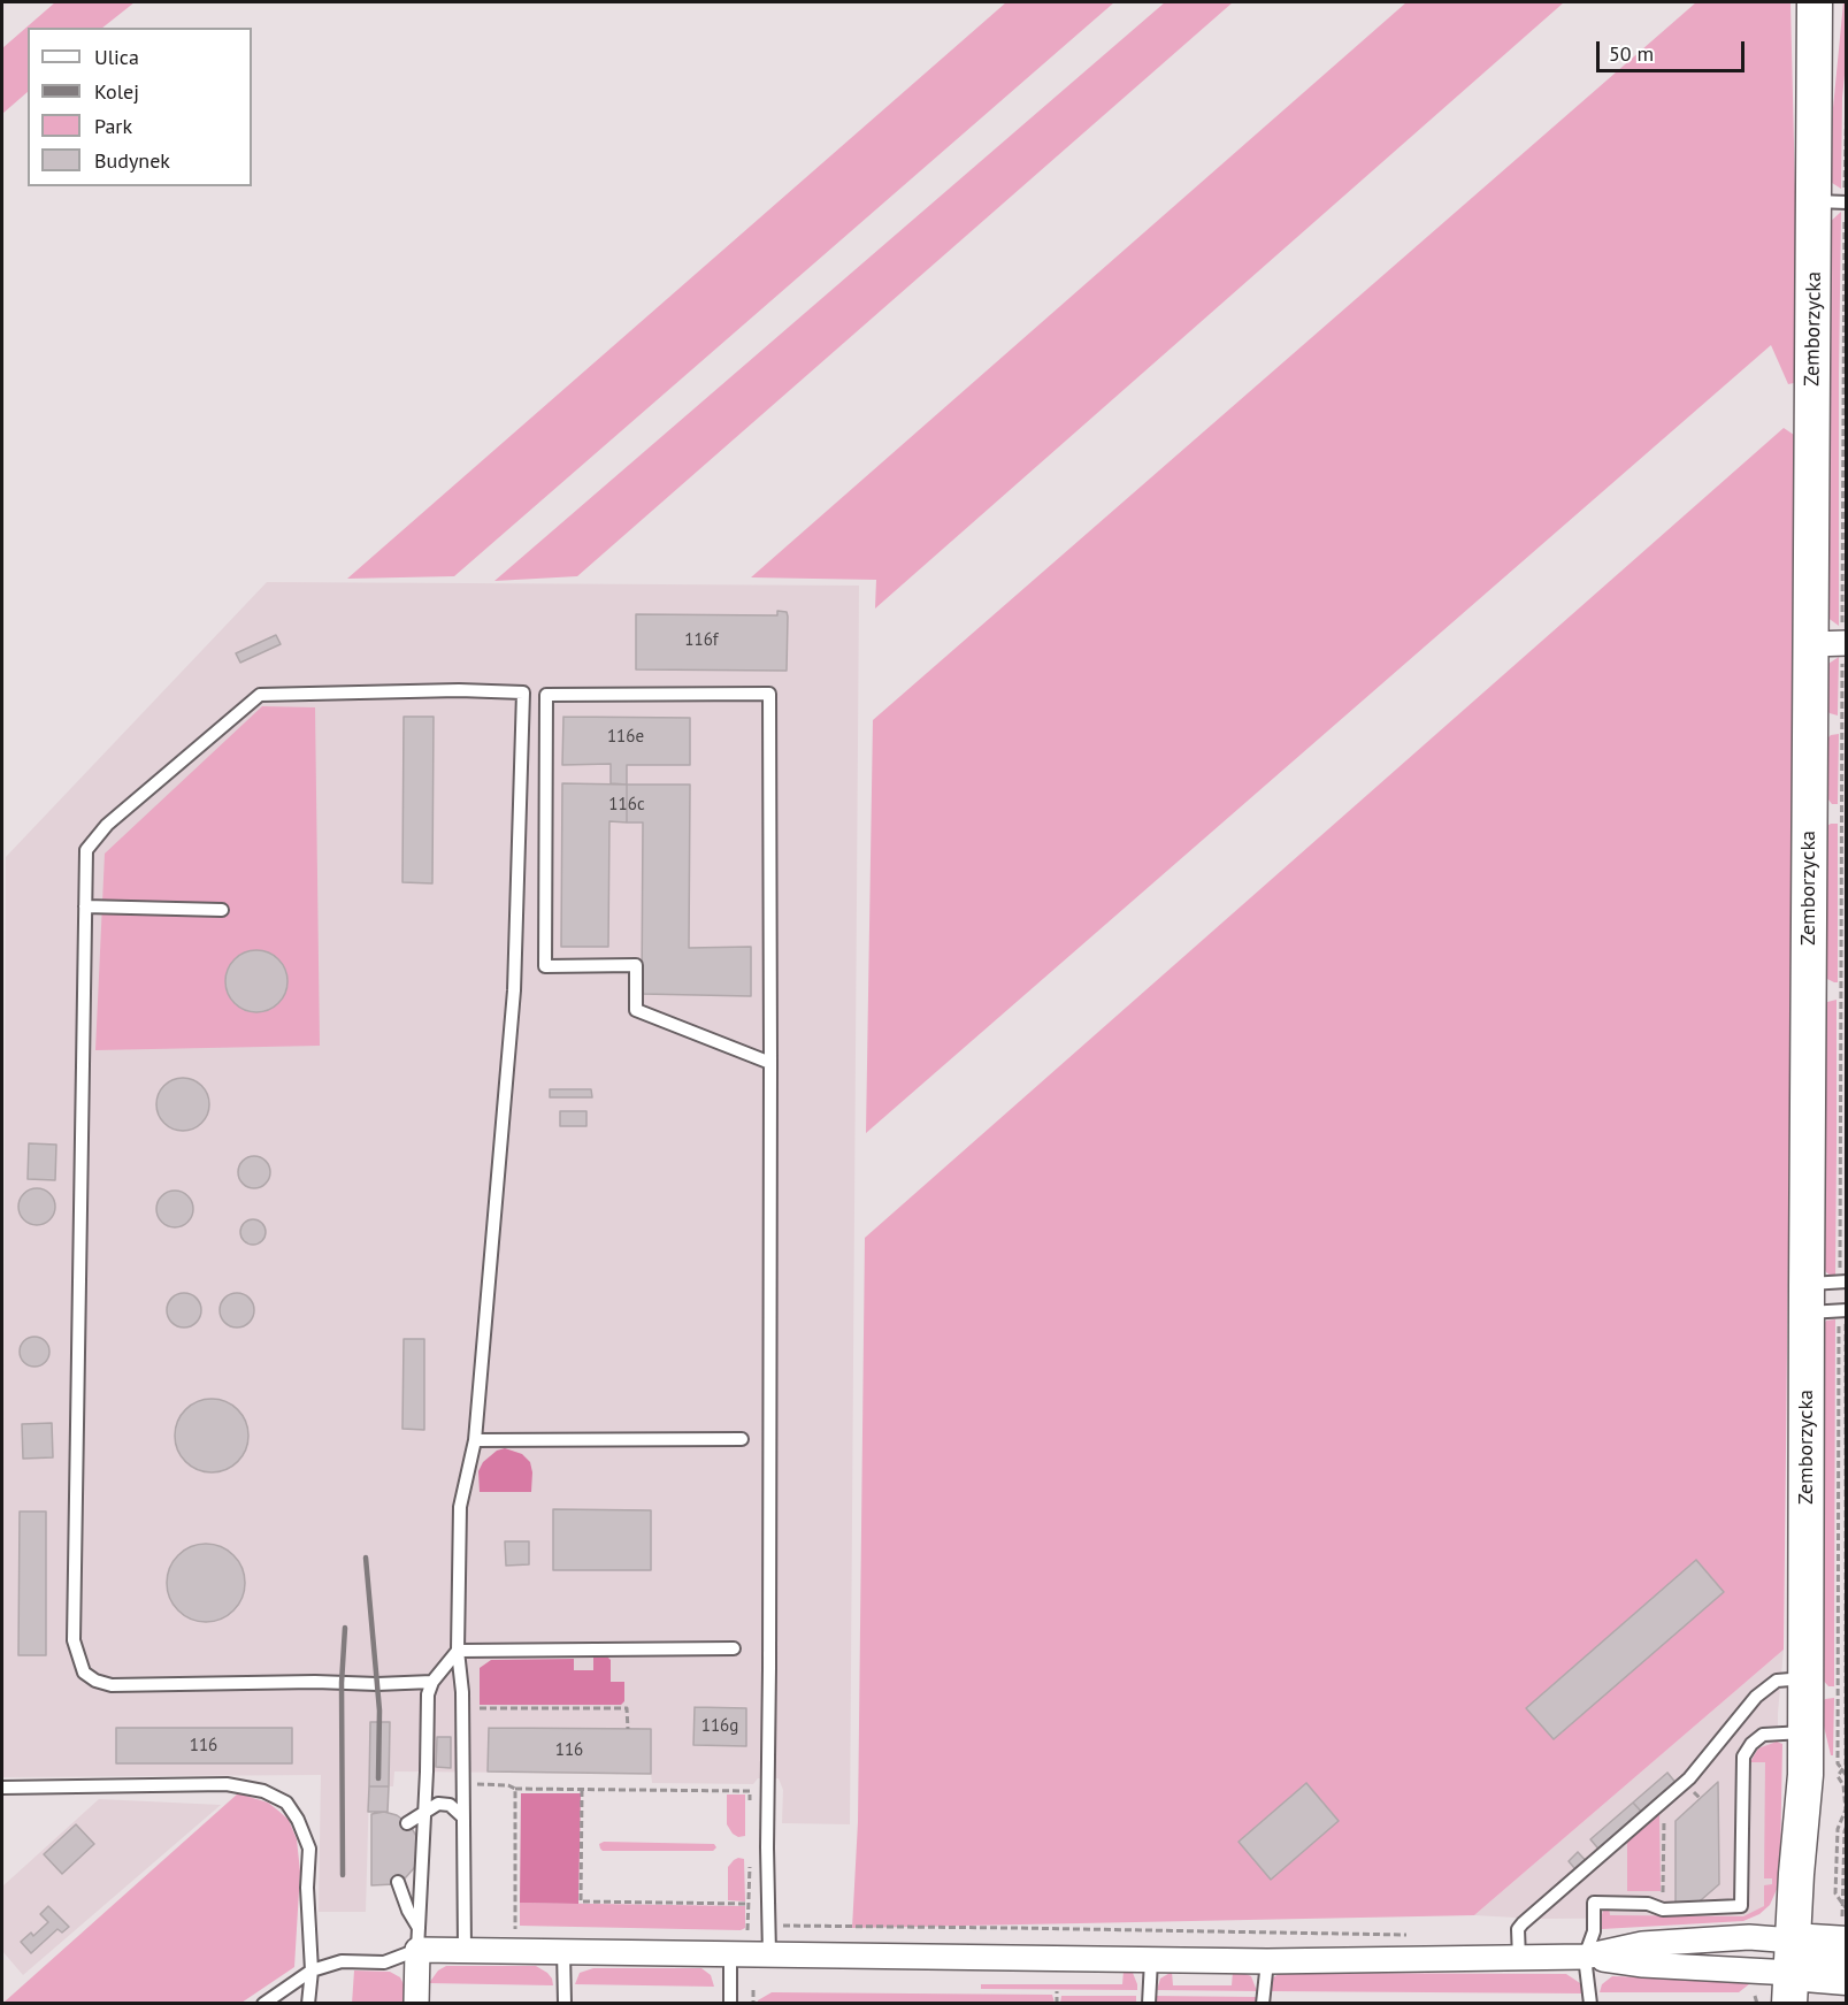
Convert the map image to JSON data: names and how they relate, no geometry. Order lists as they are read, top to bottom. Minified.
{"streets":{"street":["Zemborzycka"]},"house_numbers":["116f","116e","116c","116g","116","116"],"legend":["Ulica","Kolej","Park","Budynek"],"scale_bar":"50 m"}
